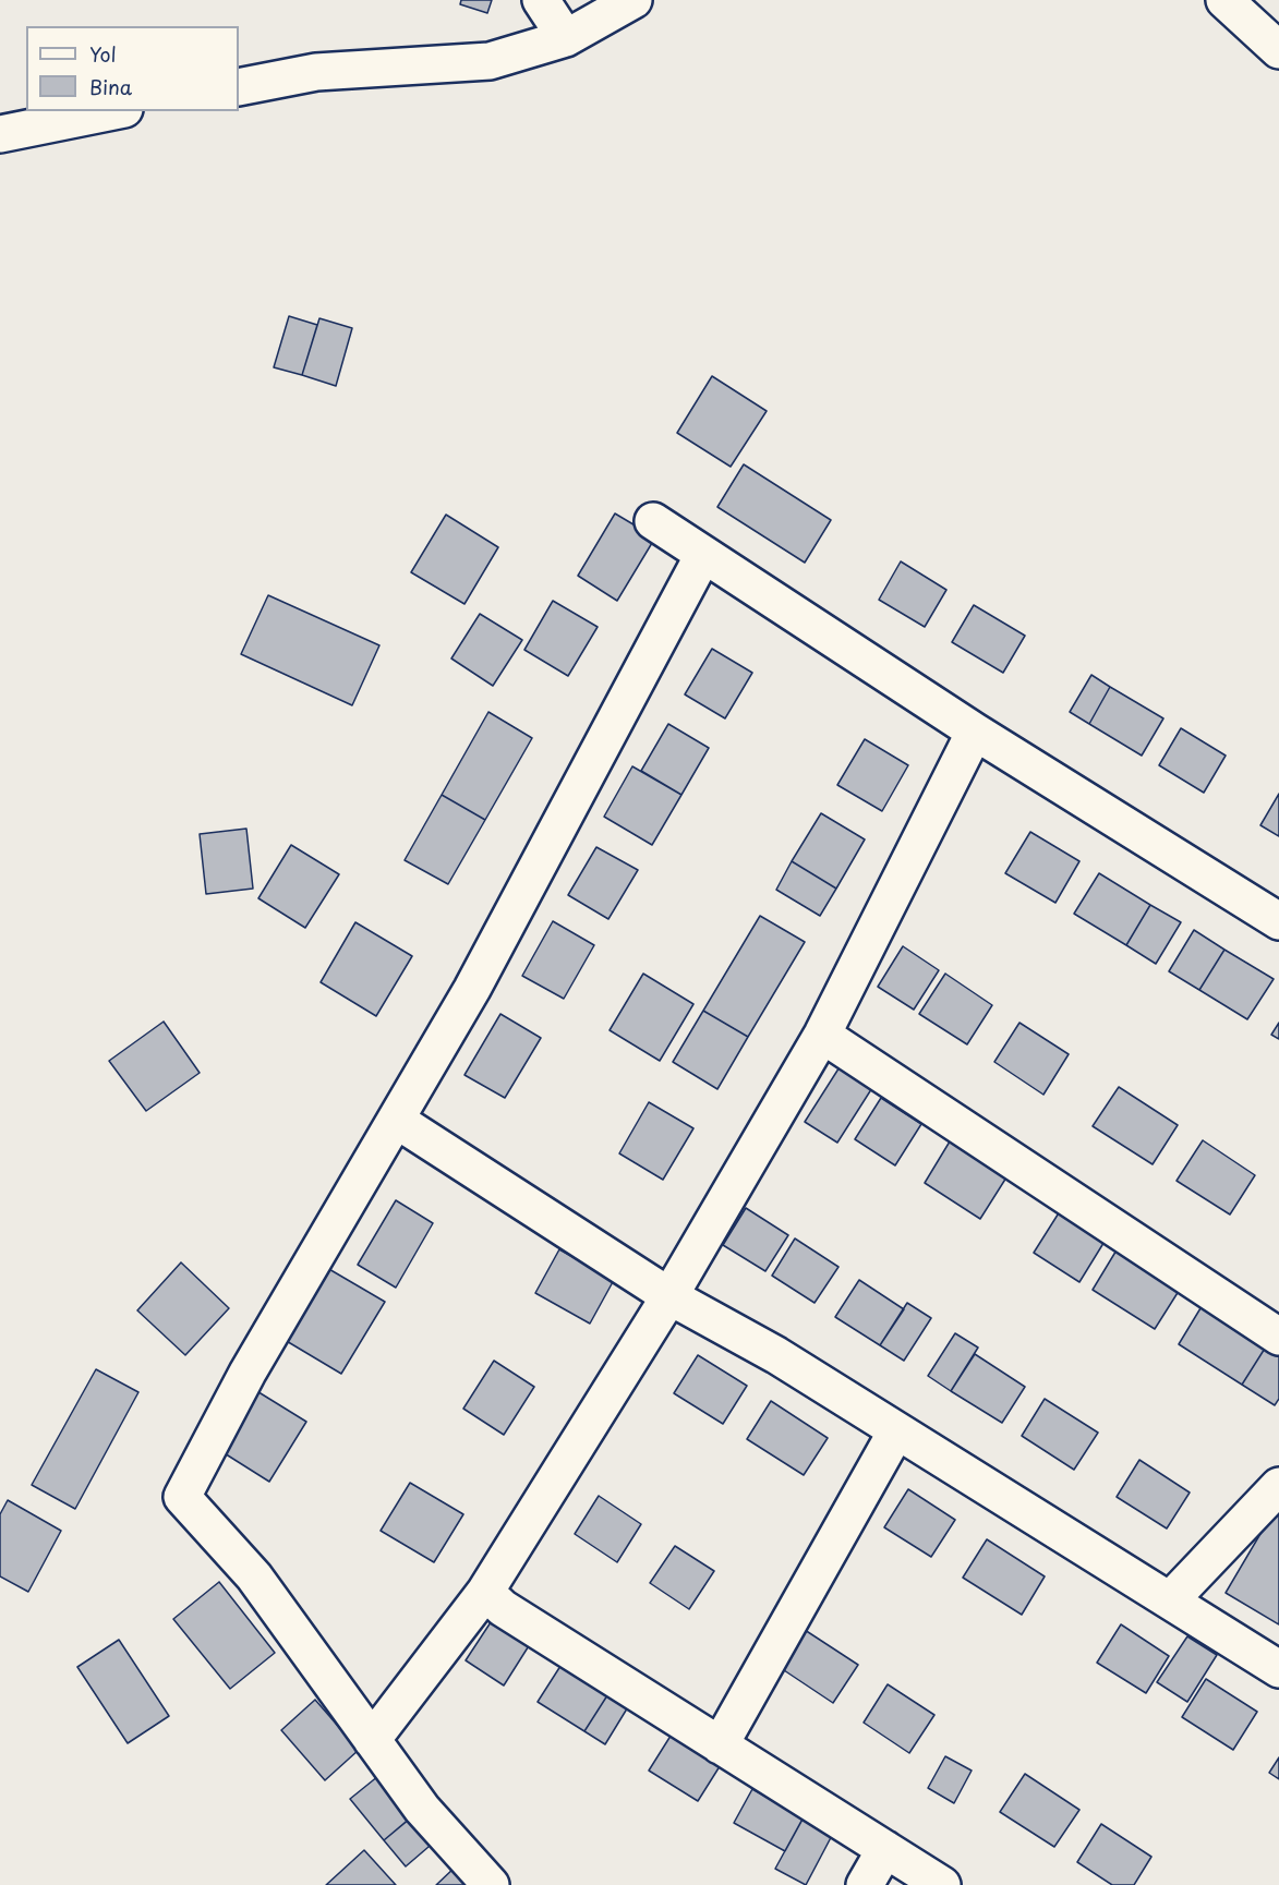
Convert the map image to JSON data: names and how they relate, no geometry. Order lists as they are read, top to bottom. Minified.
{"legend":["Yol","Bina"]}
